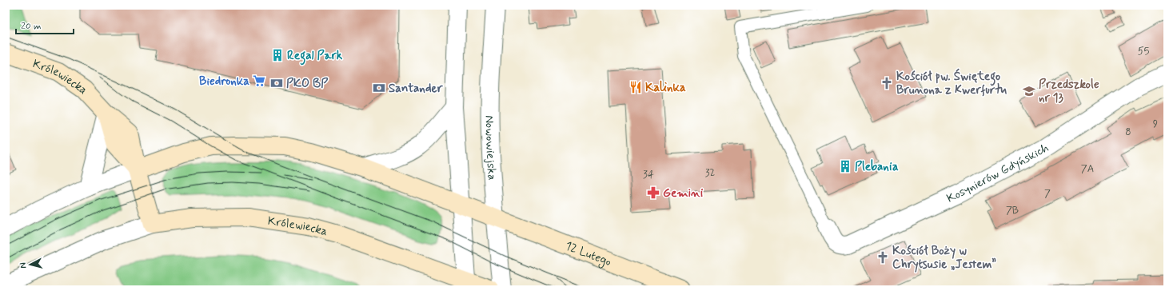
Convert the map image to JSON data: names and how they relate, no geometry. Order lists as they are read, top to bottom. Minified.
{"streets":{"main road":["Królewiecka","12 Lutego"],"street":["Nowowiejska","Kosynierów Gdyńskich"]},"crossings":[["Nowowiejska","12 Lutego"]],"places":{"building":["Regal Park","Plebania"],"supermarket":["Biedronka"],"bank":["PKO BP","Santander"],"church":["Kościół pw. Świętego Brunona z Kwerfurtu","Kościół Boży w Chrytsusie „Jestem”"],"restaurant":["Kalinka"],"school or university":["Przedszkole nr 13"],"pharmacy":["Gemini"]},"house_numbers":["55","9","8","7A","32","34","7","7B"],"scale_bar":"20 m","north":"left"}
